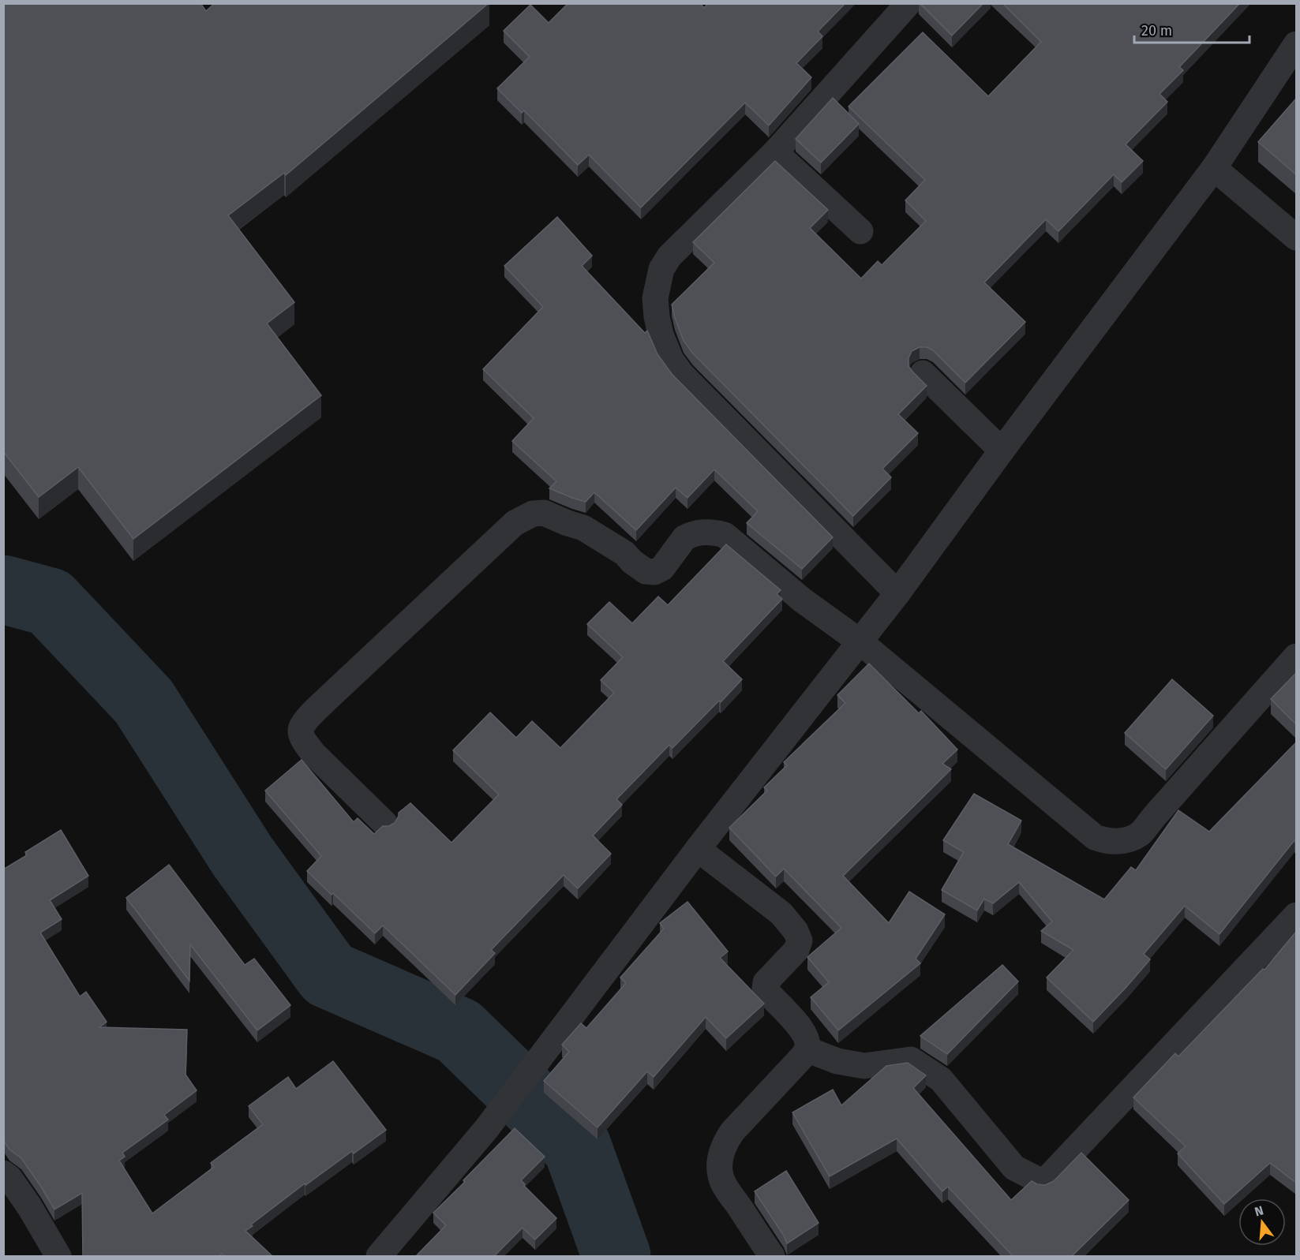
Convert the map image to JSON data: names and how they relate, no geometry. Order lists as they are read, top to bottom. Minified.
{"scale_bar":"20 m","north":"top"}
